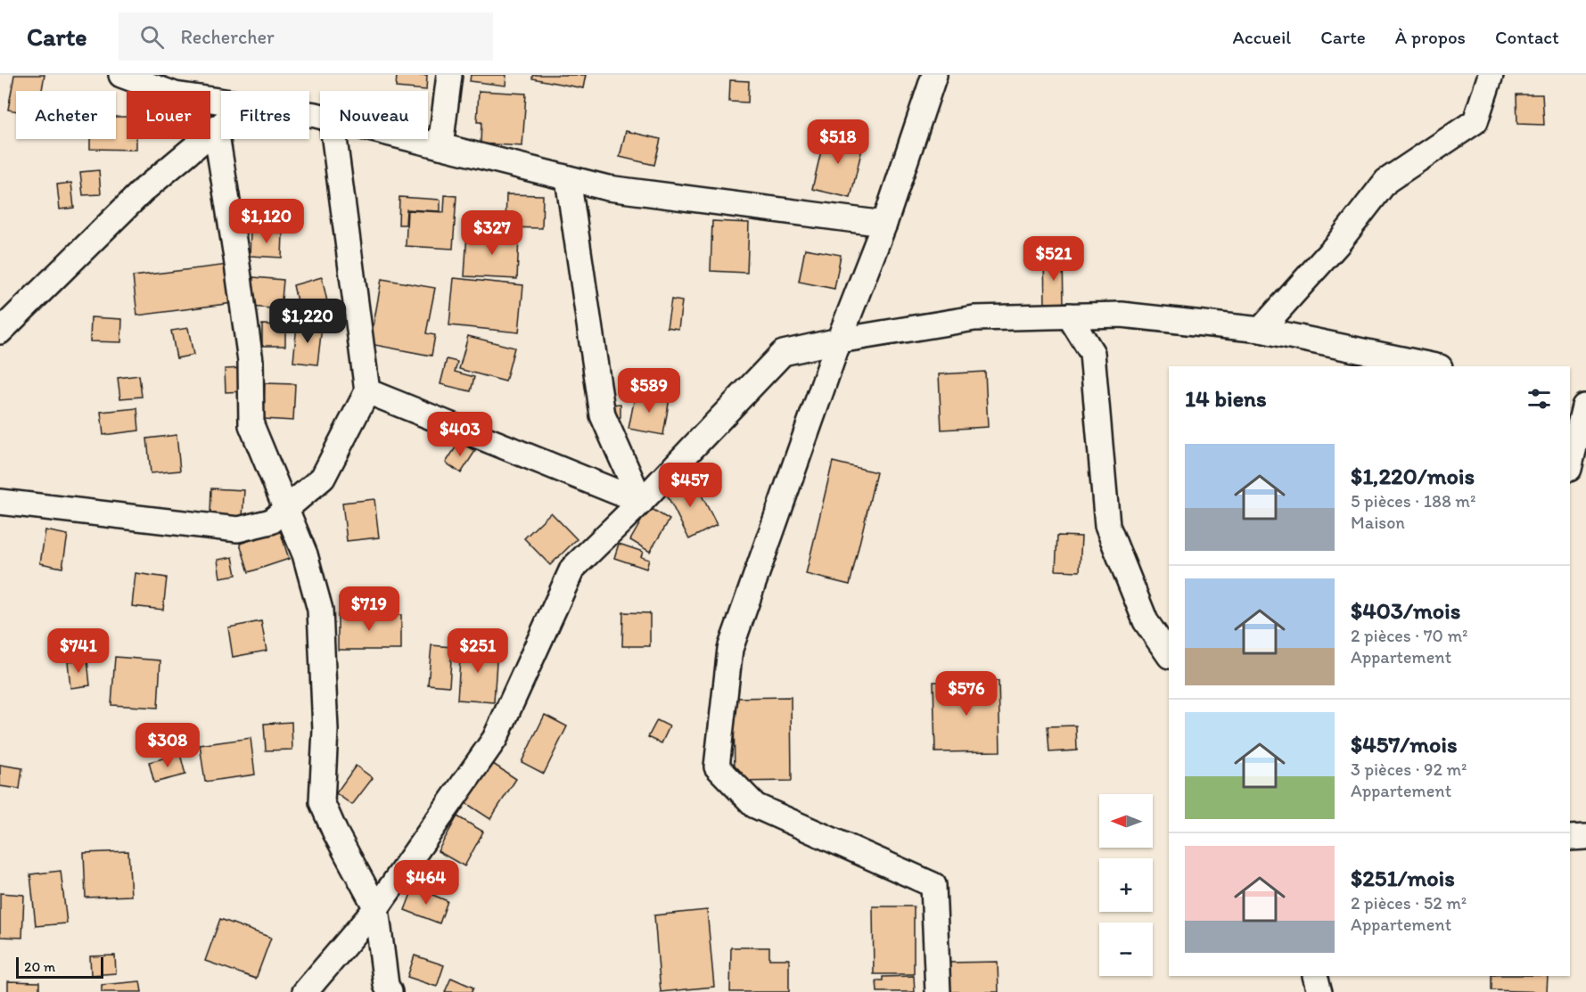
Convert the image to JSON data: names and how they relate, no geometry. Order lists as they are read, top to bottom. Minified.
{"scale_bar":"20 m","north":"left","page":{"header":"Carte","search":"Rechercher","nav":["Accueil","Carte","À propos","Contact"],"chip":["Acheter","Louer","Filtres","Nouveau"],"price":["$518","$1,120","$327","$521","$1,220","$589","$403","$457","$719","$741","$251","$576","$308","$464"],"heading":"14 biens","list":[{"name":"$1,220/mois","note":"5 pièces · 188 m² · Maison"},{"name":"$403/mois","note":"2 pièces · 70 m² · Appartement"},{"name":"$457/mois","note":"3 pièces · 92 m² · Appartement"},{"name":"$251/mois","note":"2 pièces · 52 m² · Appartement"}],"map_buttons":["+","−"],"scale":"20 m"}}
